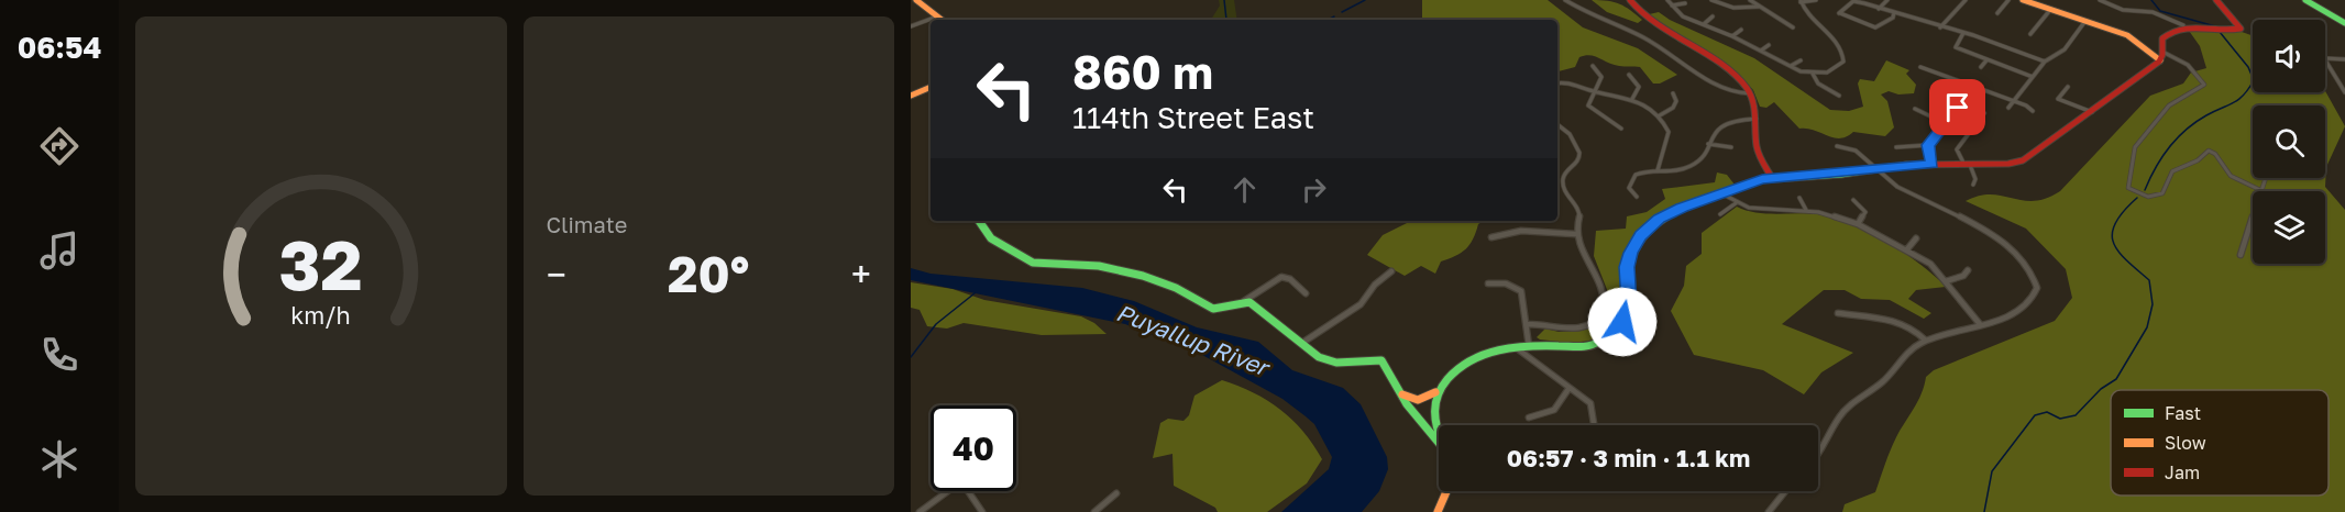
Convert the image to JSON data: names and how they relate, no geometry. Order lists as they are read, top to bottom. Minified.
{"water":["Puyallup River"],"legend":["Fast","Slow","Jam"],"page":{"tabs":"06:54","tile":"Climate","turn":["860 m","114th Street East"],"heat":["−","20°","+"],"limit":"40","trip":"06:57 · 3 min · 1.1 km","gauge":["32","km/h"]}}
